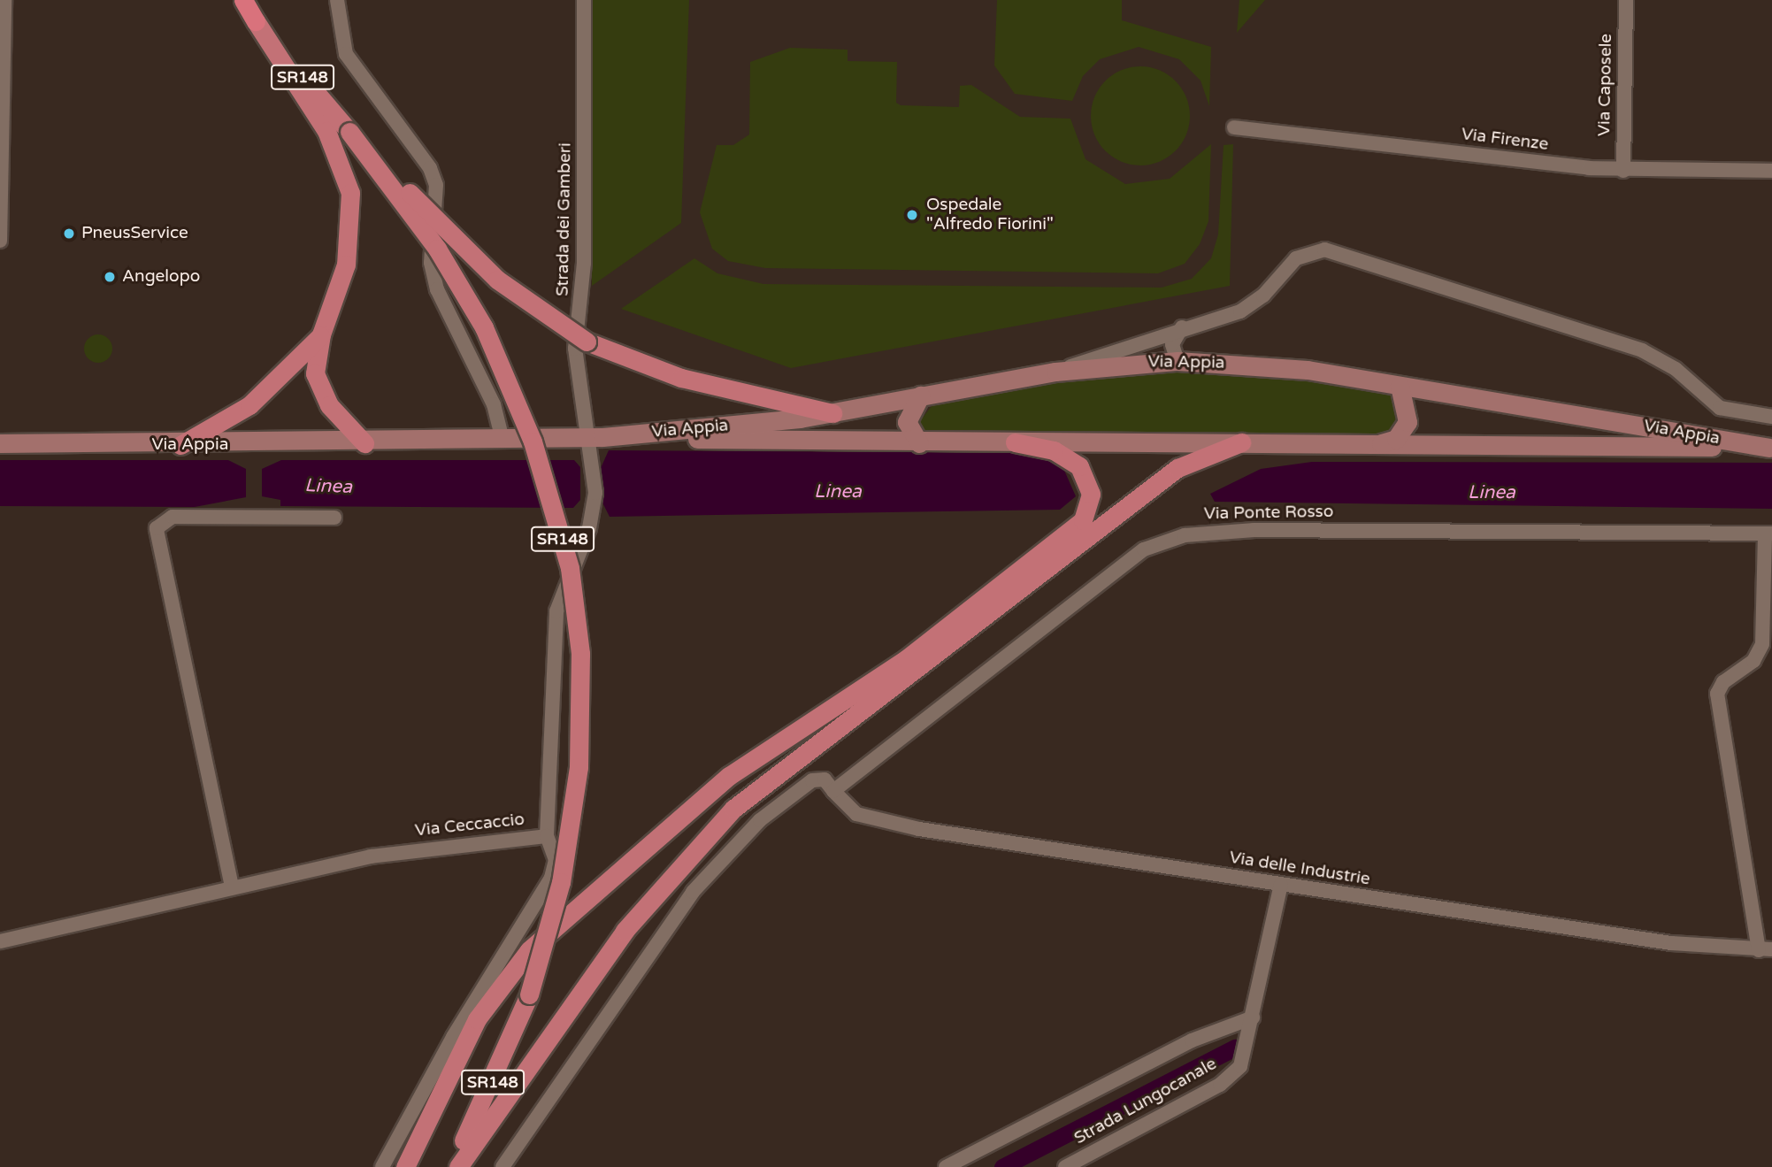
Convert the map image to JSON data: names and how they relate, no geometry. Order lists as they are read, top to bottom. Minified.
{"streets":{"main road":["SR148","Via Appia"],"street":["Via Caposele","Via Firenze","Strada dei Gamberi","Via Ponte Rosso","Via Ceccaccio","Via delle Industrie","Strada Lungocanale"]},"crossings":[["SR148","Via Appia"],["Via Caposele","Via Firenze"],["Strada dei Gamberi","Via Appia"],["Strada dei Gamberi","Via Ceccaccio"],["Via Appia","Via Ceccaccio"],["Via Ponte Rosso","Via delle Industrie"],["Via delle Industrie","Strada Lungocanale"]],"water":["Linea"],"places":["Ospedale \"Alfredo Fiorini\"","PneusService","Angelopo"]}
